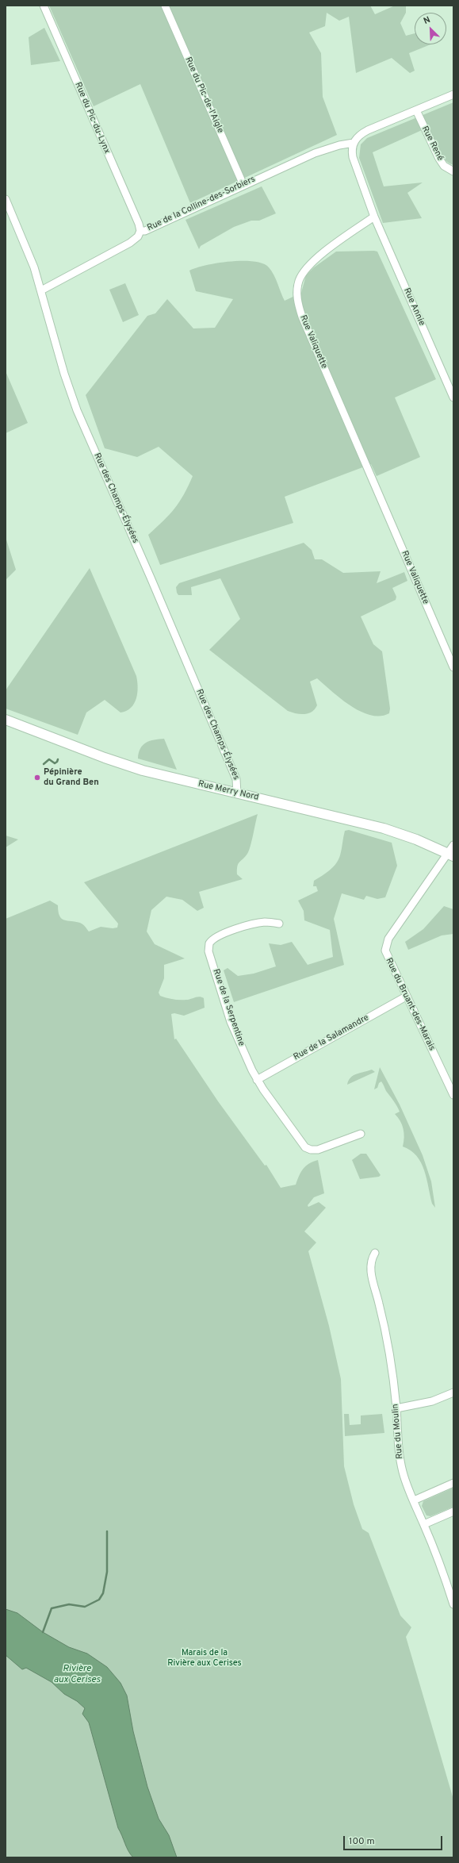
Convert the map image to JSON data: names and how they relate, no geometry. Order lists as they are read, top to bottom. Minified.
{"streets":{"main road":["Rue Merry Nord"],"street":["Rue du Pic-de-l'Aigle","Rue du Pic-du-Lynx","Rue René","Rue de la Colline-des-Sorbiers","Rue Annie","Rue Valiquette","Rue des Champs-Élysées","Rue du Bruant-des-Marais","Rue de la Serpentine","Rue de la Salamandre","Rue du Moulin"]},"crossings":[["Rue du Pic-de-l'Aigle","Rue de la Colline-des-Sorbiers"],["Rue du Pic-du-Lynx","Rue de la Colline-des-Sorbiers"],["Rue de la Colline-des-Sorbiers","Rue des Champs-Élysées"],["Rue Annie","Rue Valiquette"],["Rue des Champs-Élysées","Rue Merry Nord"],["Rue Merry Nord","Rue du Bruant-des-Marais"],["Rue du Bruant-des-Marais","Rue de la Salamandre"],["Rue de la Serpentine","Rue de la Salamandre"]],"water":["Rivière aux Cerises"],"parks":["Marais de la Rivière aux Cerises"],"places":["Pépinière du Grand Ben"],"scale_bar":"100 m","north":"top left"}
